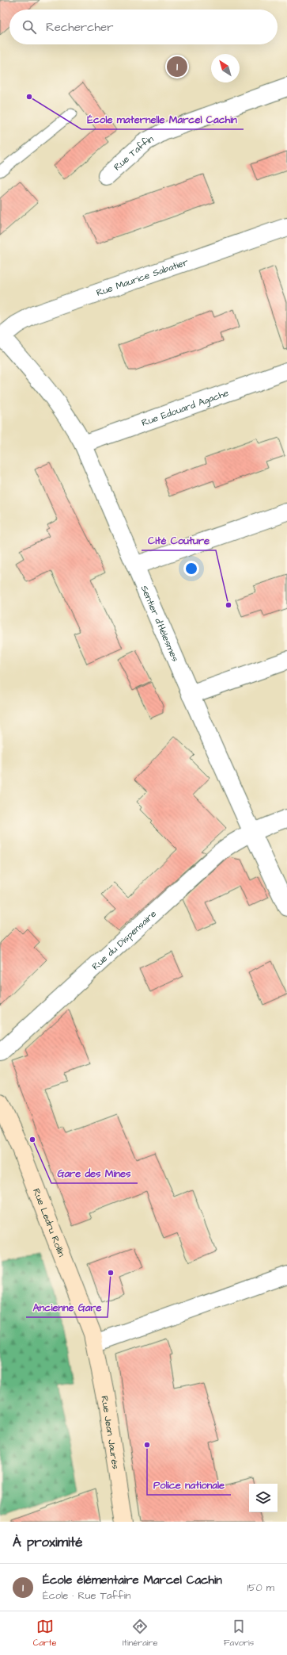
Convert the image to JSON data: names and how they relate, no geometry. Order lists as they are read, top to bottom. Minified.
{"streets":{"street":["Rue Taffin","Rue Maurice Sabatier","Rue Edouard Agache","Sentier d'Hélesmes","Rue du Dispensaire","Rue Ledru Rollin","Rue Jean Jaurès"]},"crossings":[["Rue Maurice Sabatier","Sentier d'Hélesmes"],["Rue Edouard Agache","Sentier d'Hélesmes"],["Sentier d'Hélesmes","Rue du Dispensaire"],["Rue Ledru Rollin","Rue Jean Jaurès"]],"places":["École maternelle Marcel Cachin","Cité Couture","Gare des Mines","Ancienne Gare","Police nationale"],"north":"top left","page":{"search":"Rechercher","pins":"1","heading":"À proximité","list":[{"mark":"1","name":"École élémentaire Marcel Cachin","note":"École · Rue Taffin","value":"150 m"}],"nav":["Carte","Itinéraire","Favoris"]}}
